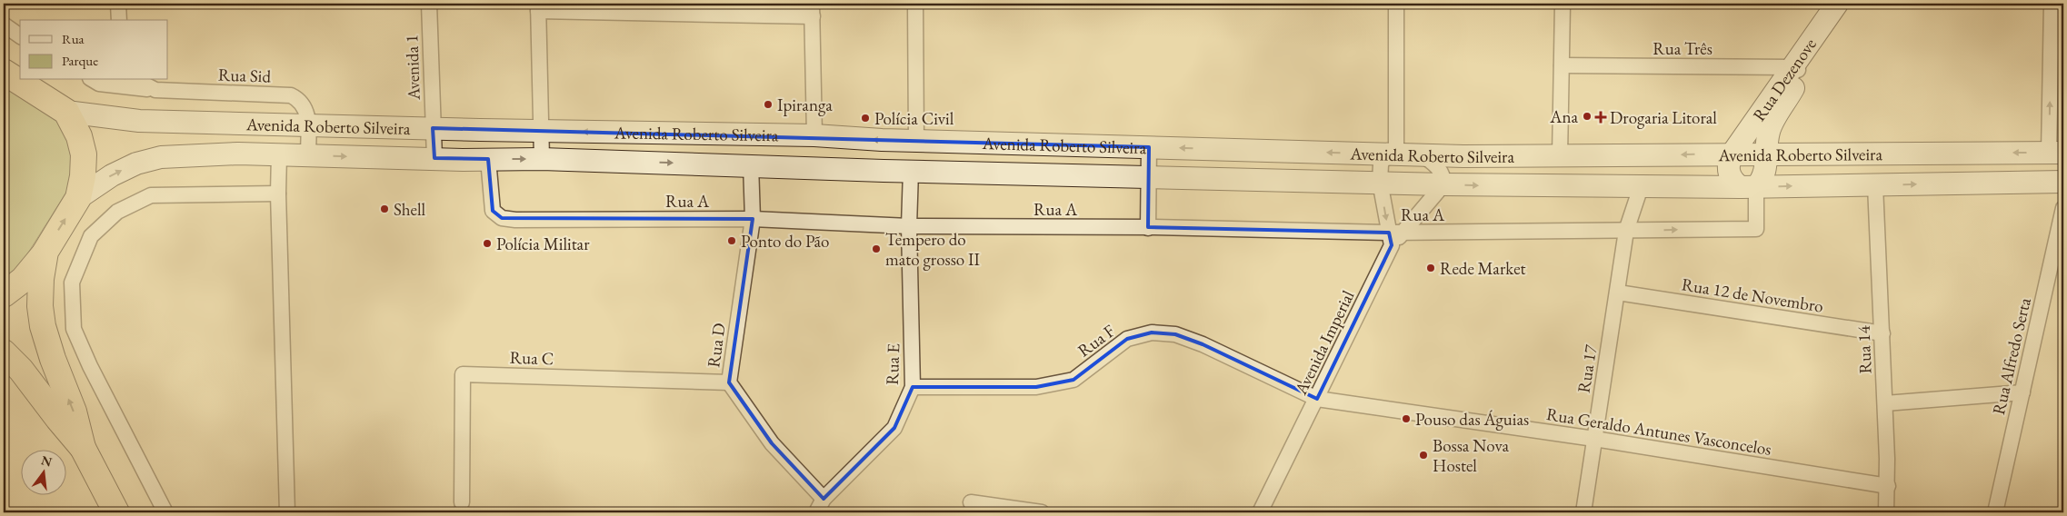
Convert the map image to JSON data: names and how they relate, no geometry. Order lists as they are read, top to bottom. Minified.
{"streets":{"street":["Rua Três","Avenida 1","Rua Sid","Rua Dezenove","Avenida Roberto Silveira","Rua A","Rua 12 de Novembro","Rua F","Avenida Imperial","Rua D","Rua 14","Rua Alfredo Serta","Rua C","Rua E","Rua 17","Rua Geraldo Antunes Vasconcelos"]},"crossings":[["Rua Três","Rua Dezenove"],["Avenida 1","Avenida Roberto Silveira"],["Rua Sid","Avenida Roberto Silveira"],["Rua Dezenove","Avenida Roberto Silveira"],["Rua Dezenove","Rua A"],["Avenida Roberto Silveira","Rua A"],["Avenida Roberto Silveira","Avenida Imperial"],["Avenida Roberto Silveira","Rua D"],["Avenida Roberto Silveira","Rua 14"],["Avenida Roberto Silveira","Rua E"],["Rua A","Avenida Imperial"],["Rua A","Rua D"],["Rua A","Rua E"],["Rua A","Rua 17"],["Rua 12 de Novembro","Rua 14"],["Rua 12 de Novembro","Rua 17"],["Rua F","Avenida Imperial"],["Rua F","Rua E"],["Rua F","Rua Geraldo Antunes Vasconcelos"],["Avenida Imperial","Rua Geraldo Antunes Vasconcelos"],["Rua D","Rua C"],["Rua D","Rua E"],["Rua 14","Rua Geraldo Antunes Vasconcelos"],["Rua 17","Rua Geraldo Antunes Vasconcelos"]],"places":{"other":["Ipiranga","Ana","Polícia Civil","Shell","Ponto do Pão","Polícia Militar","Tempero do mato grosso II","Rede Market","Pouso das Águias","Bossa Nova Hostel"],"health":["Drogaria Litoral"]},"legend":["Rua","Parque"],"north":"top"}
